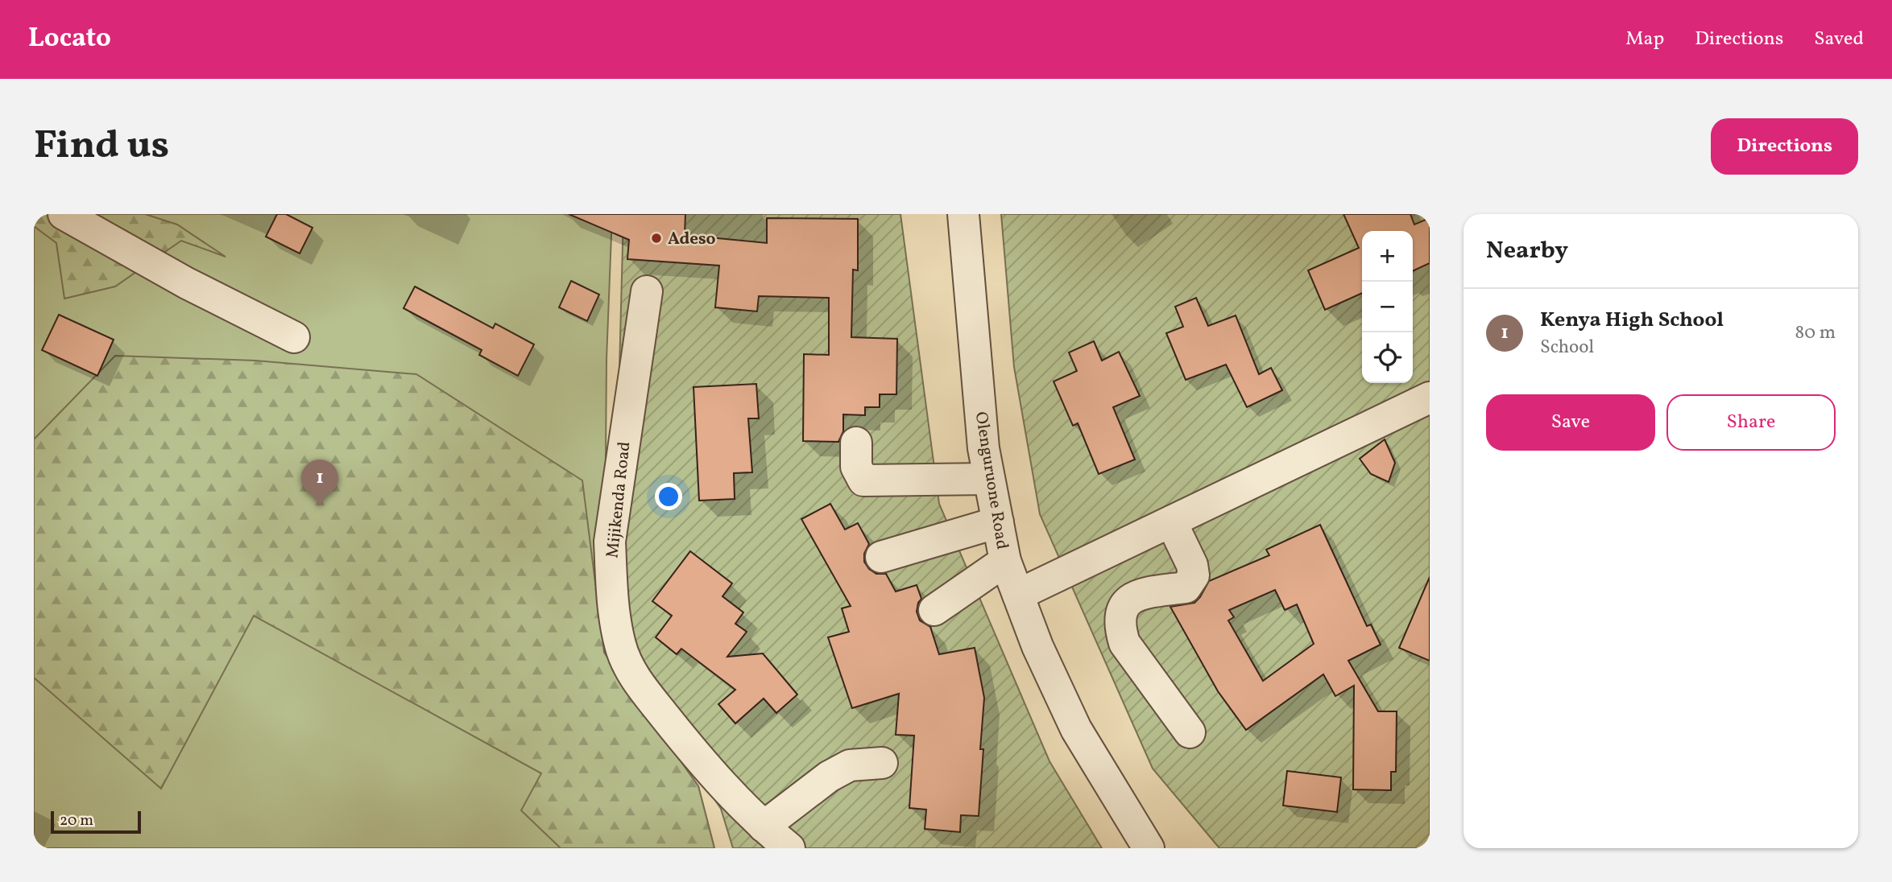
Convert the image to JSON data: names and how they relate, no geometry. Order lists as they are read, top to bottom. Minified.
{"streets":{"street":["Olenguruone Road","Mijikenda Road"]},"places":["Adeso"],"scale_bar":"20 m","page":{"header":"Locato","nav":["Map","Directions","Saved"],"buttons":["Directions",["Save","Share"]],"title":"Find us","heading":"Nearby","map_buttons":["+","−"],"list":[{"mark":"1","name":"Kenya High School","note":"School","value":"80 m"}],"pins":"1","scale":"20 m"}}
